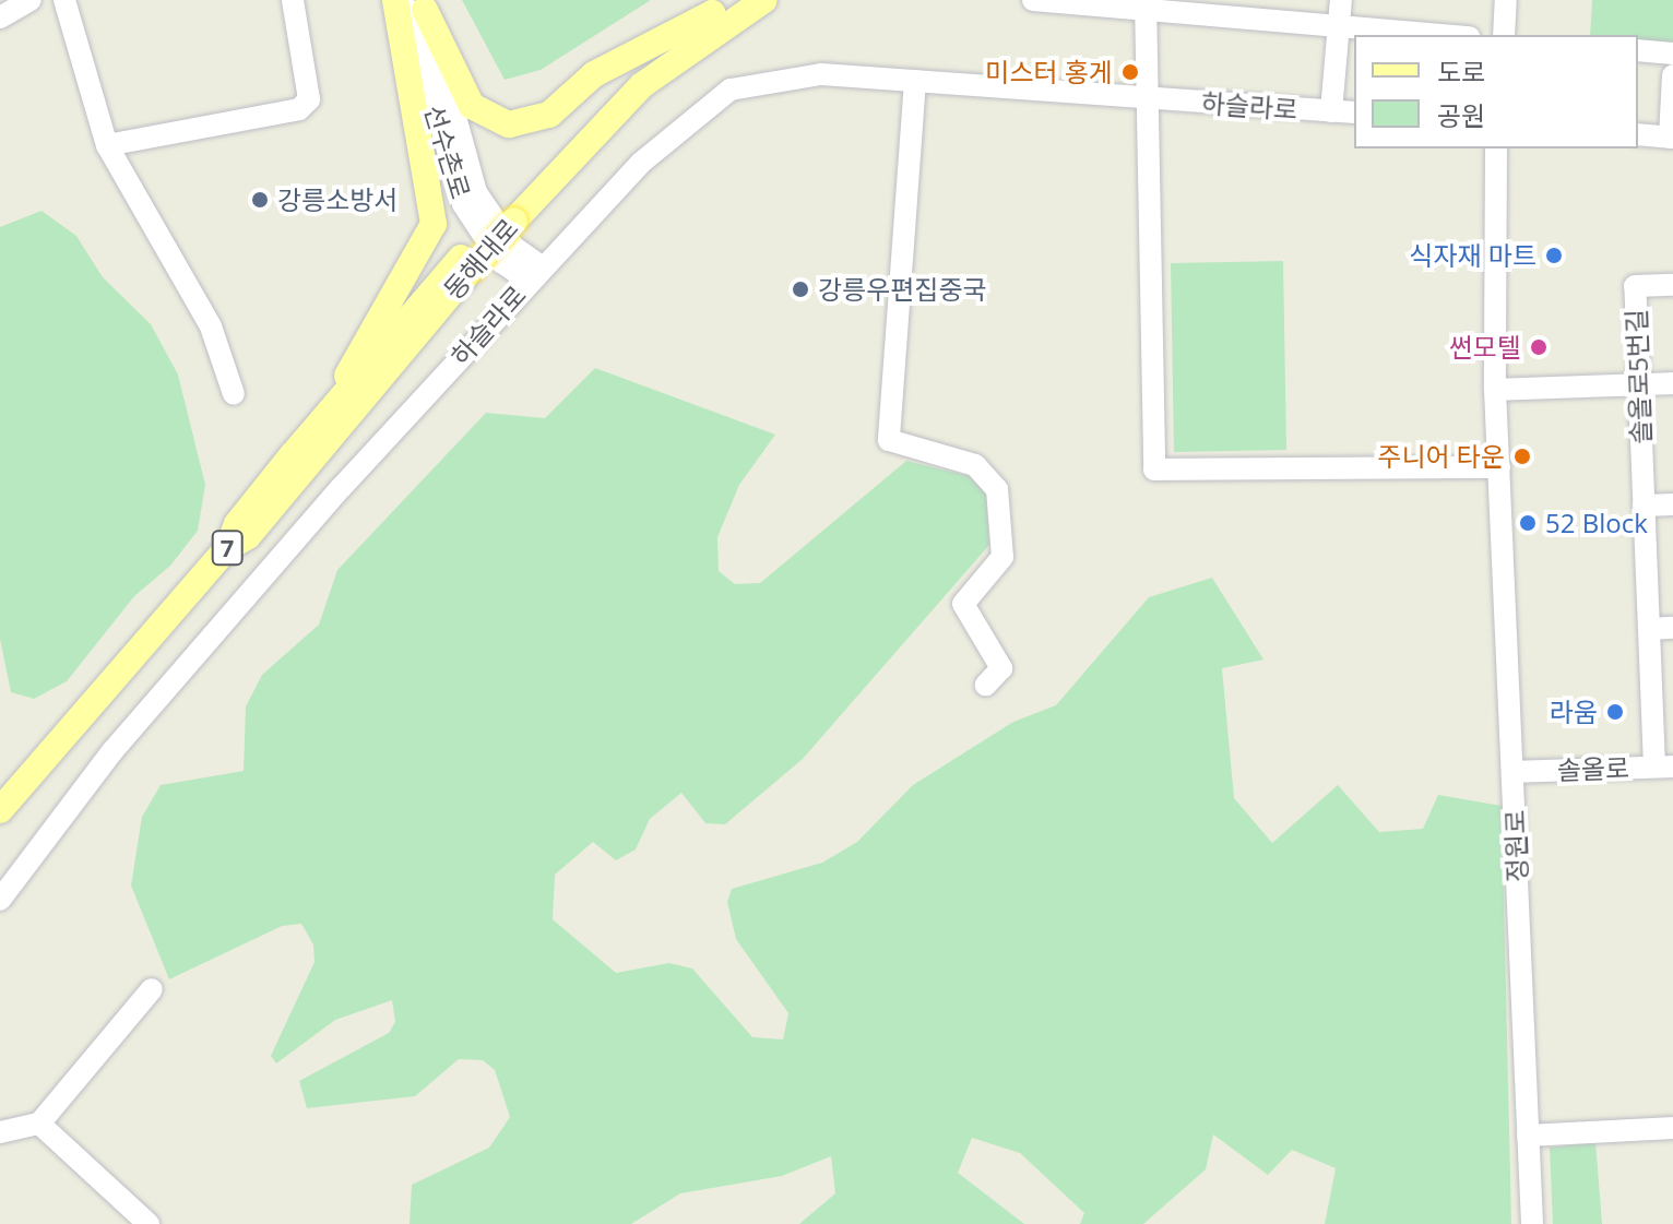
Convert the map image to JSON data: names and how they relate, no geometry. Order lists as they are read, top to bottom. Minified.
{"streets":{"main road":["동해대로","7"],"street":["하슬라로","선수촌로","솔올로5번길","솔올로","정원로"]},"crossings":[["하슬라로","선수촌로"],["솔올로5번길","솔올로"],["솔올로","정원로"]],"places":["미스터 홍게","강릉소방서","식자재 마트","강릉우편집중국","썬모텔","주니어 타운","52 Block","라움"],"legend":["도로","공원"]}
